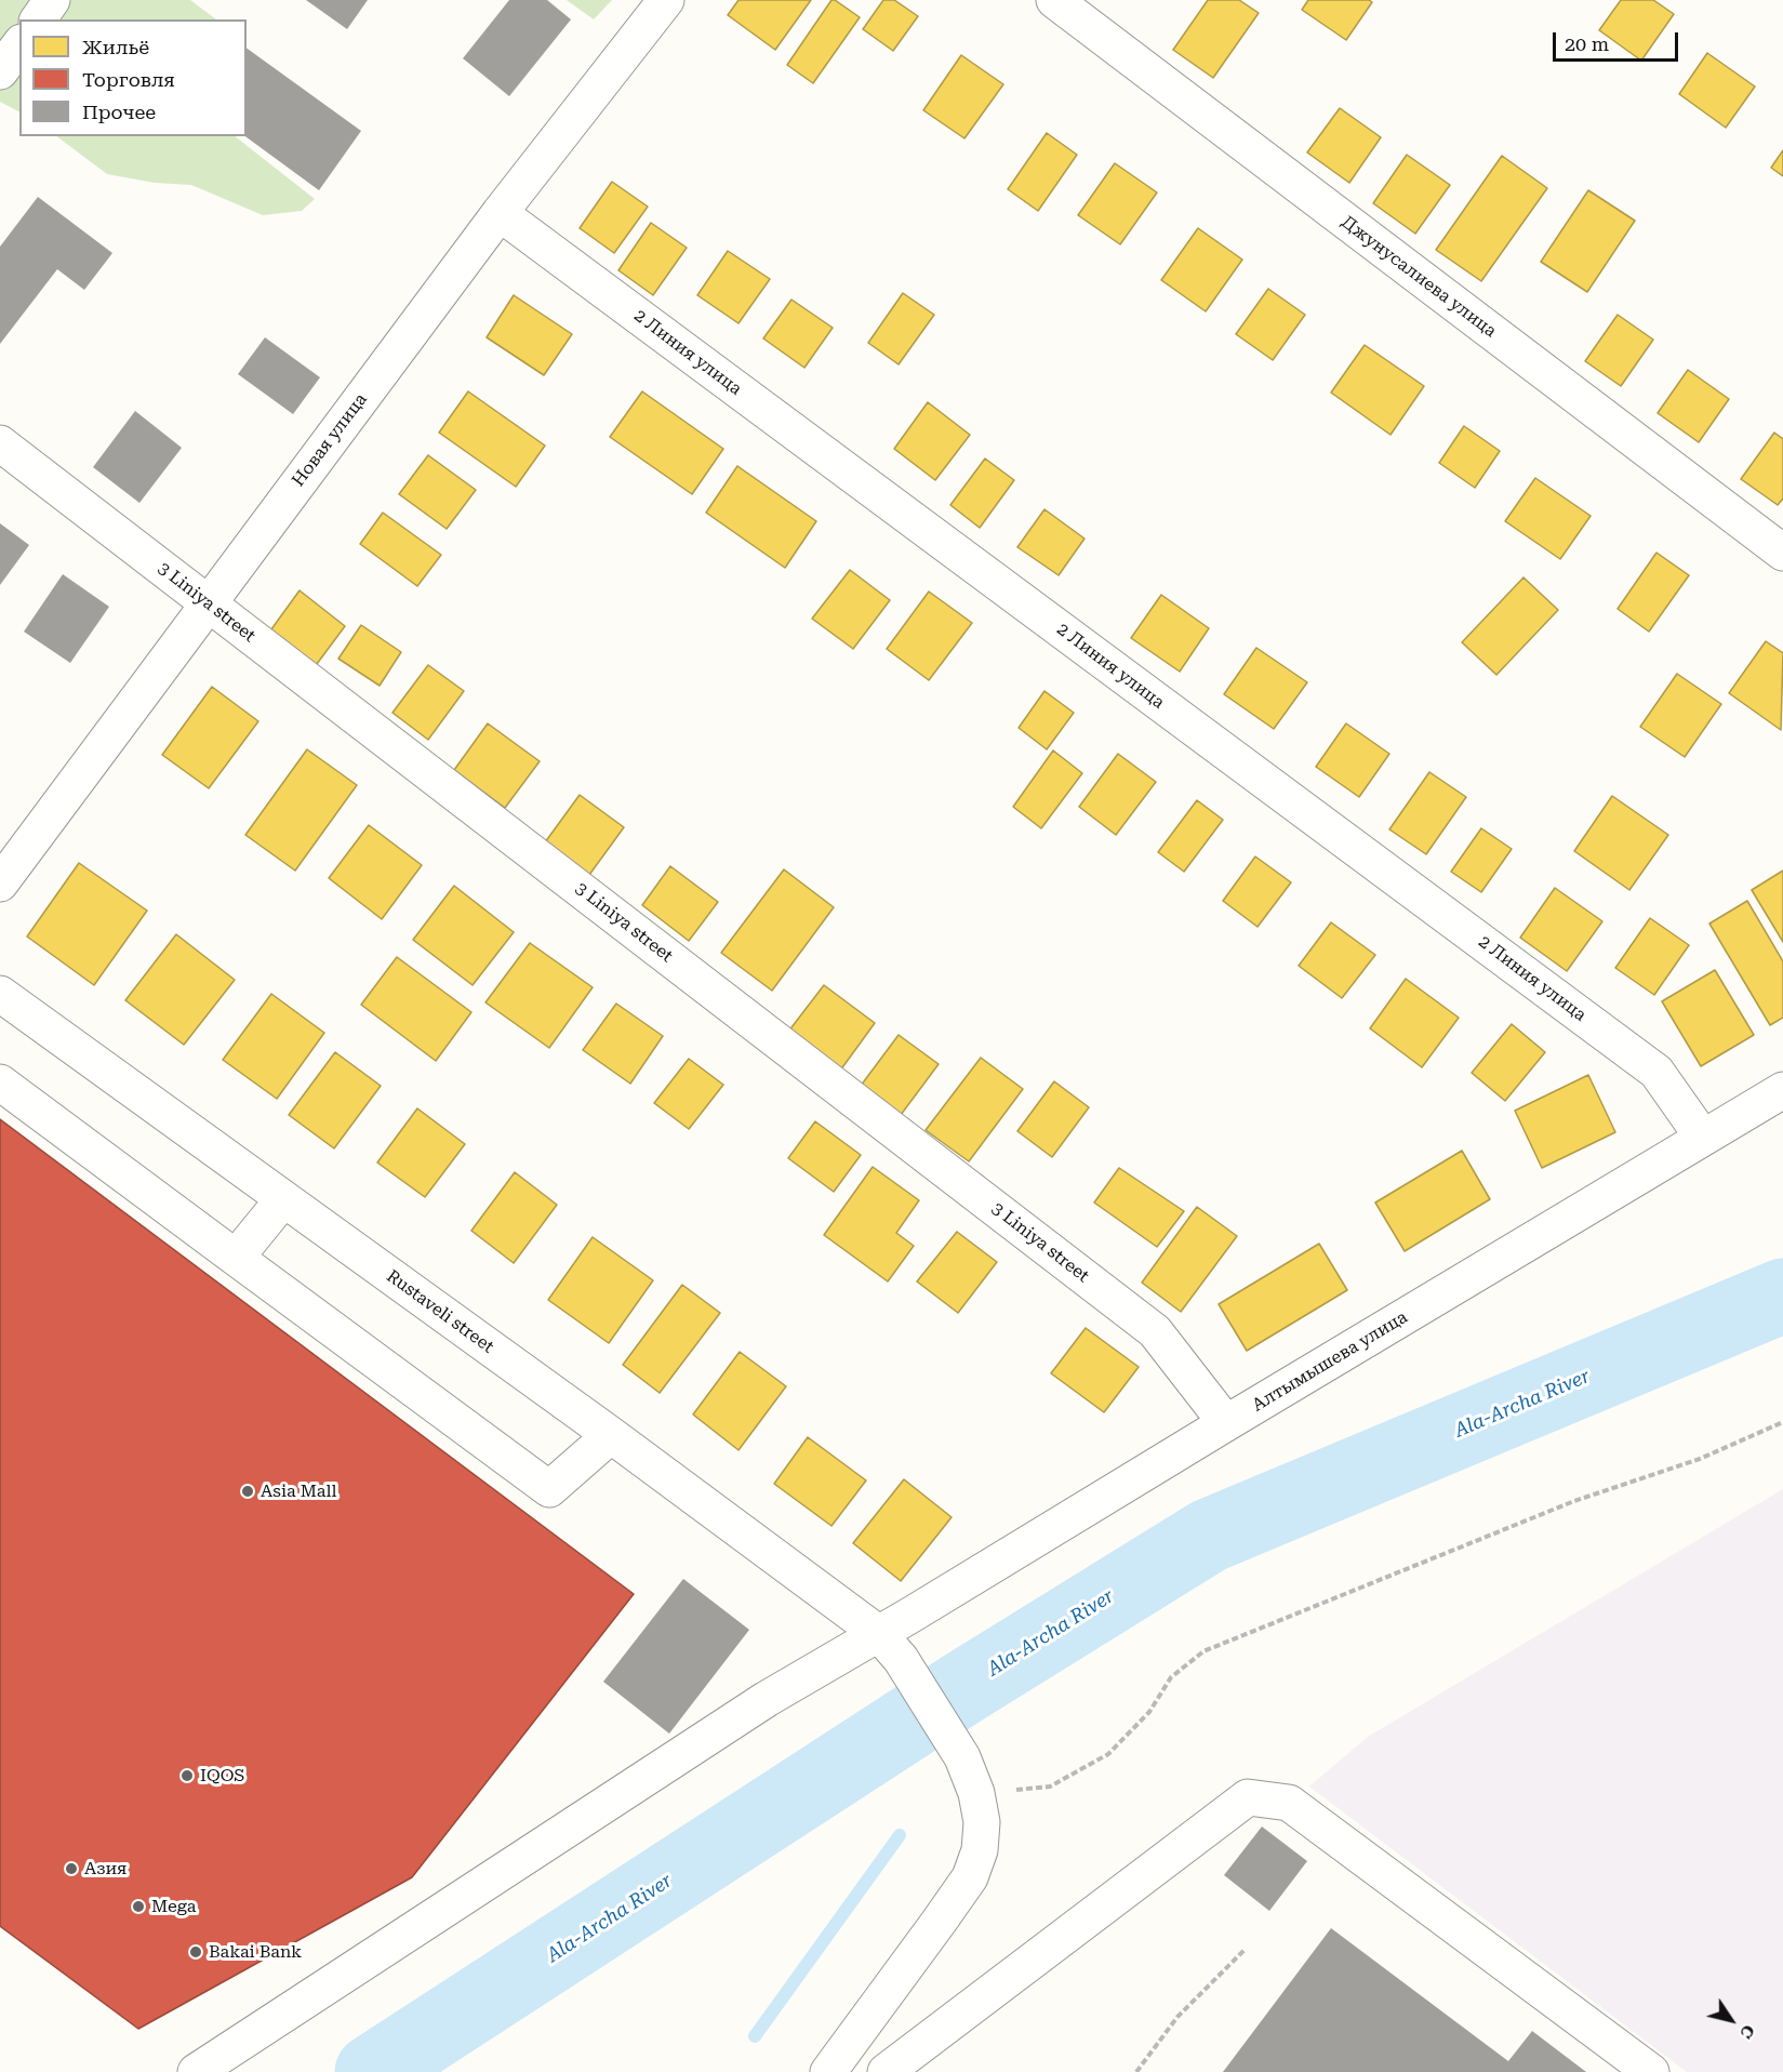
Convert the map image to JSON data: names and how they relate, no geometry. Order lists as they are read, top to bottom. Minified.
{"streets":{"street":["Джунусалиева улица","2 Линия улица","Новая улица","3 Liniya street","Rustaveli street","Алтымышева улица"]},"crossings":[["2 Линия улица","Новая улица"],["2 Линия улица","Алтымышева улица"],["Новая улица","3 Liniya street"],["3 Liniya street","Алтымышева улица"],["Rustaveli street","Алтымышева улица"]],"water":["Ala-Archa River"],"places":["Asia Mall","IQOS","Азия","Mega","Bakai Bank"],"legend":["Жильё","Торговля","Прочее"],"scale_bar":"20 m","north":"bottom right"}
